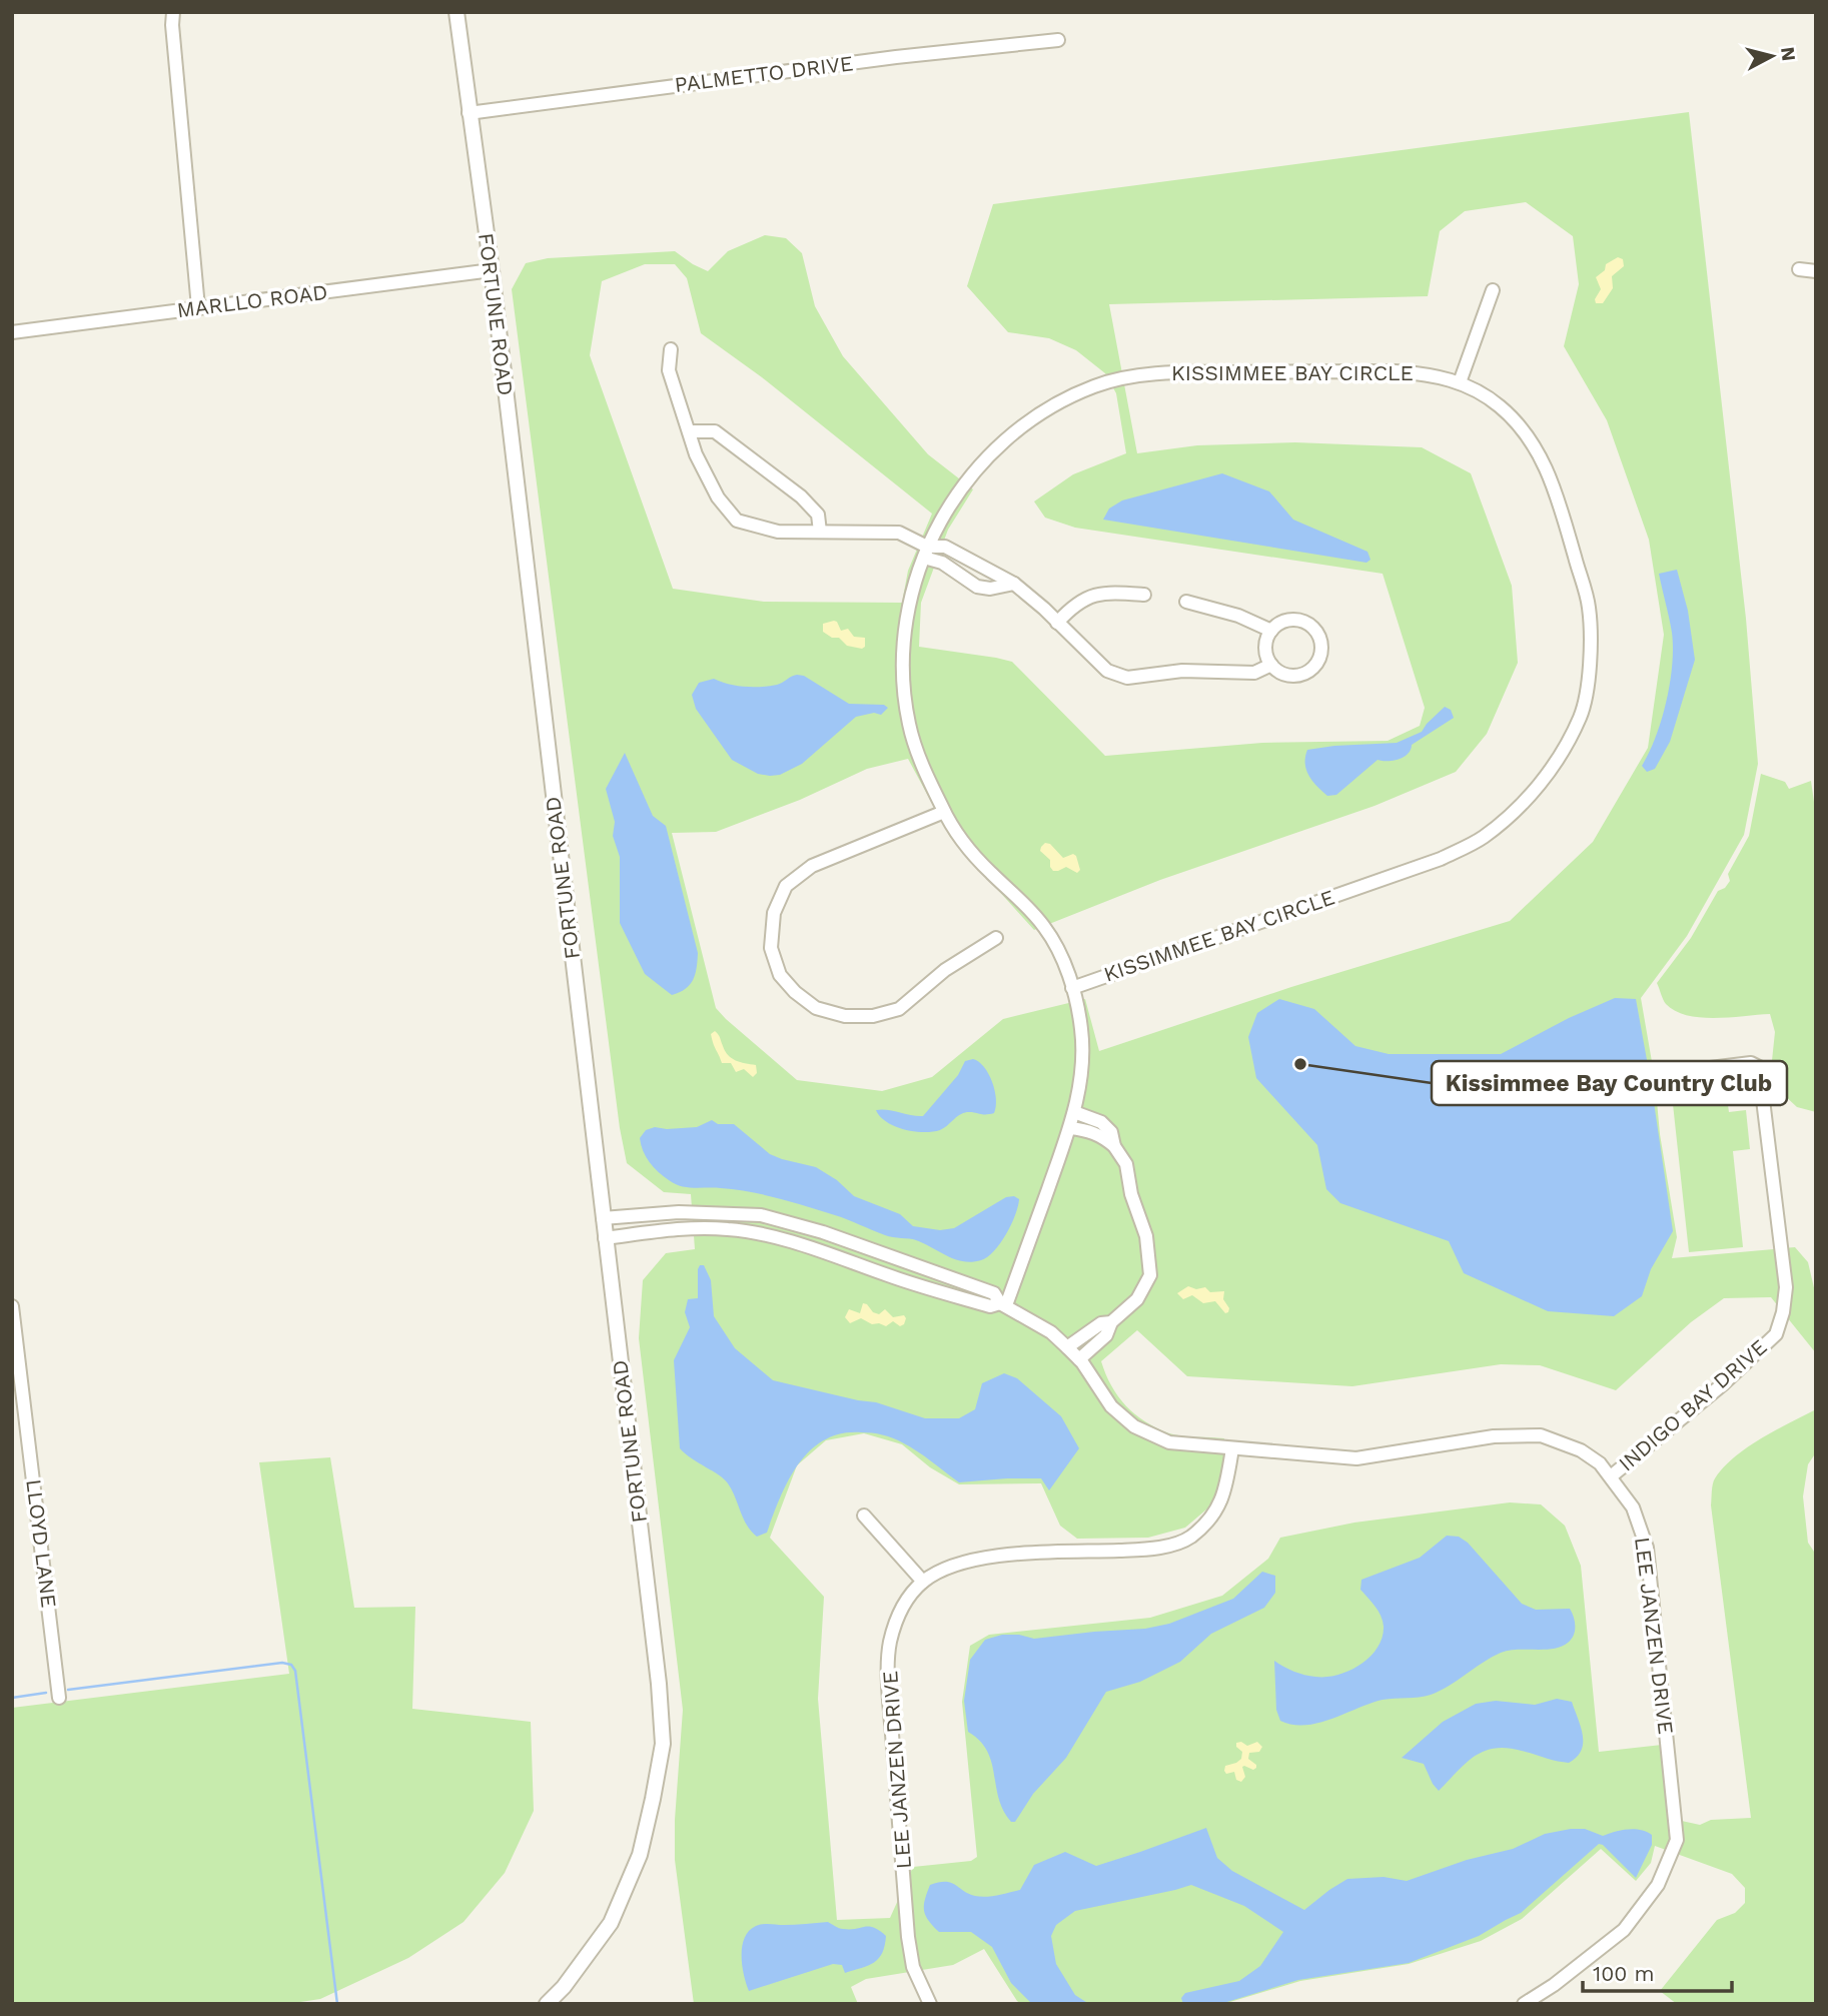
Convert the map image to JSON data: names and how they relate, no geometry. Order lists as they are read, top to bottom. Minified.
{"streets":{"street":["PALMETTO DRIVE","MARLLO ROAD","FORTUNE ROAD","KISSIMMEE BAY CIRCLE","INDIGO BAY DRIVE","LLOYD LANE","LEE JANZEN DRIVE"]},"crossings":[["PALMETTO DRIVE","FORTUNE ROAD"],["MARLLO ROAD","FORTUNE ROAD"],["FORTUNE ROAD","LEE JANZEN DRIVE"],["KISSIMMEE BAY CIRCLE","LEE JANZEN DRIVE"],["INDIGO BAY DRIVE","LEE JANZEN DRIVE"]],"places":["Kissimmee Bay Country Club"],"scale_bar":"100 m","north":"right"}
